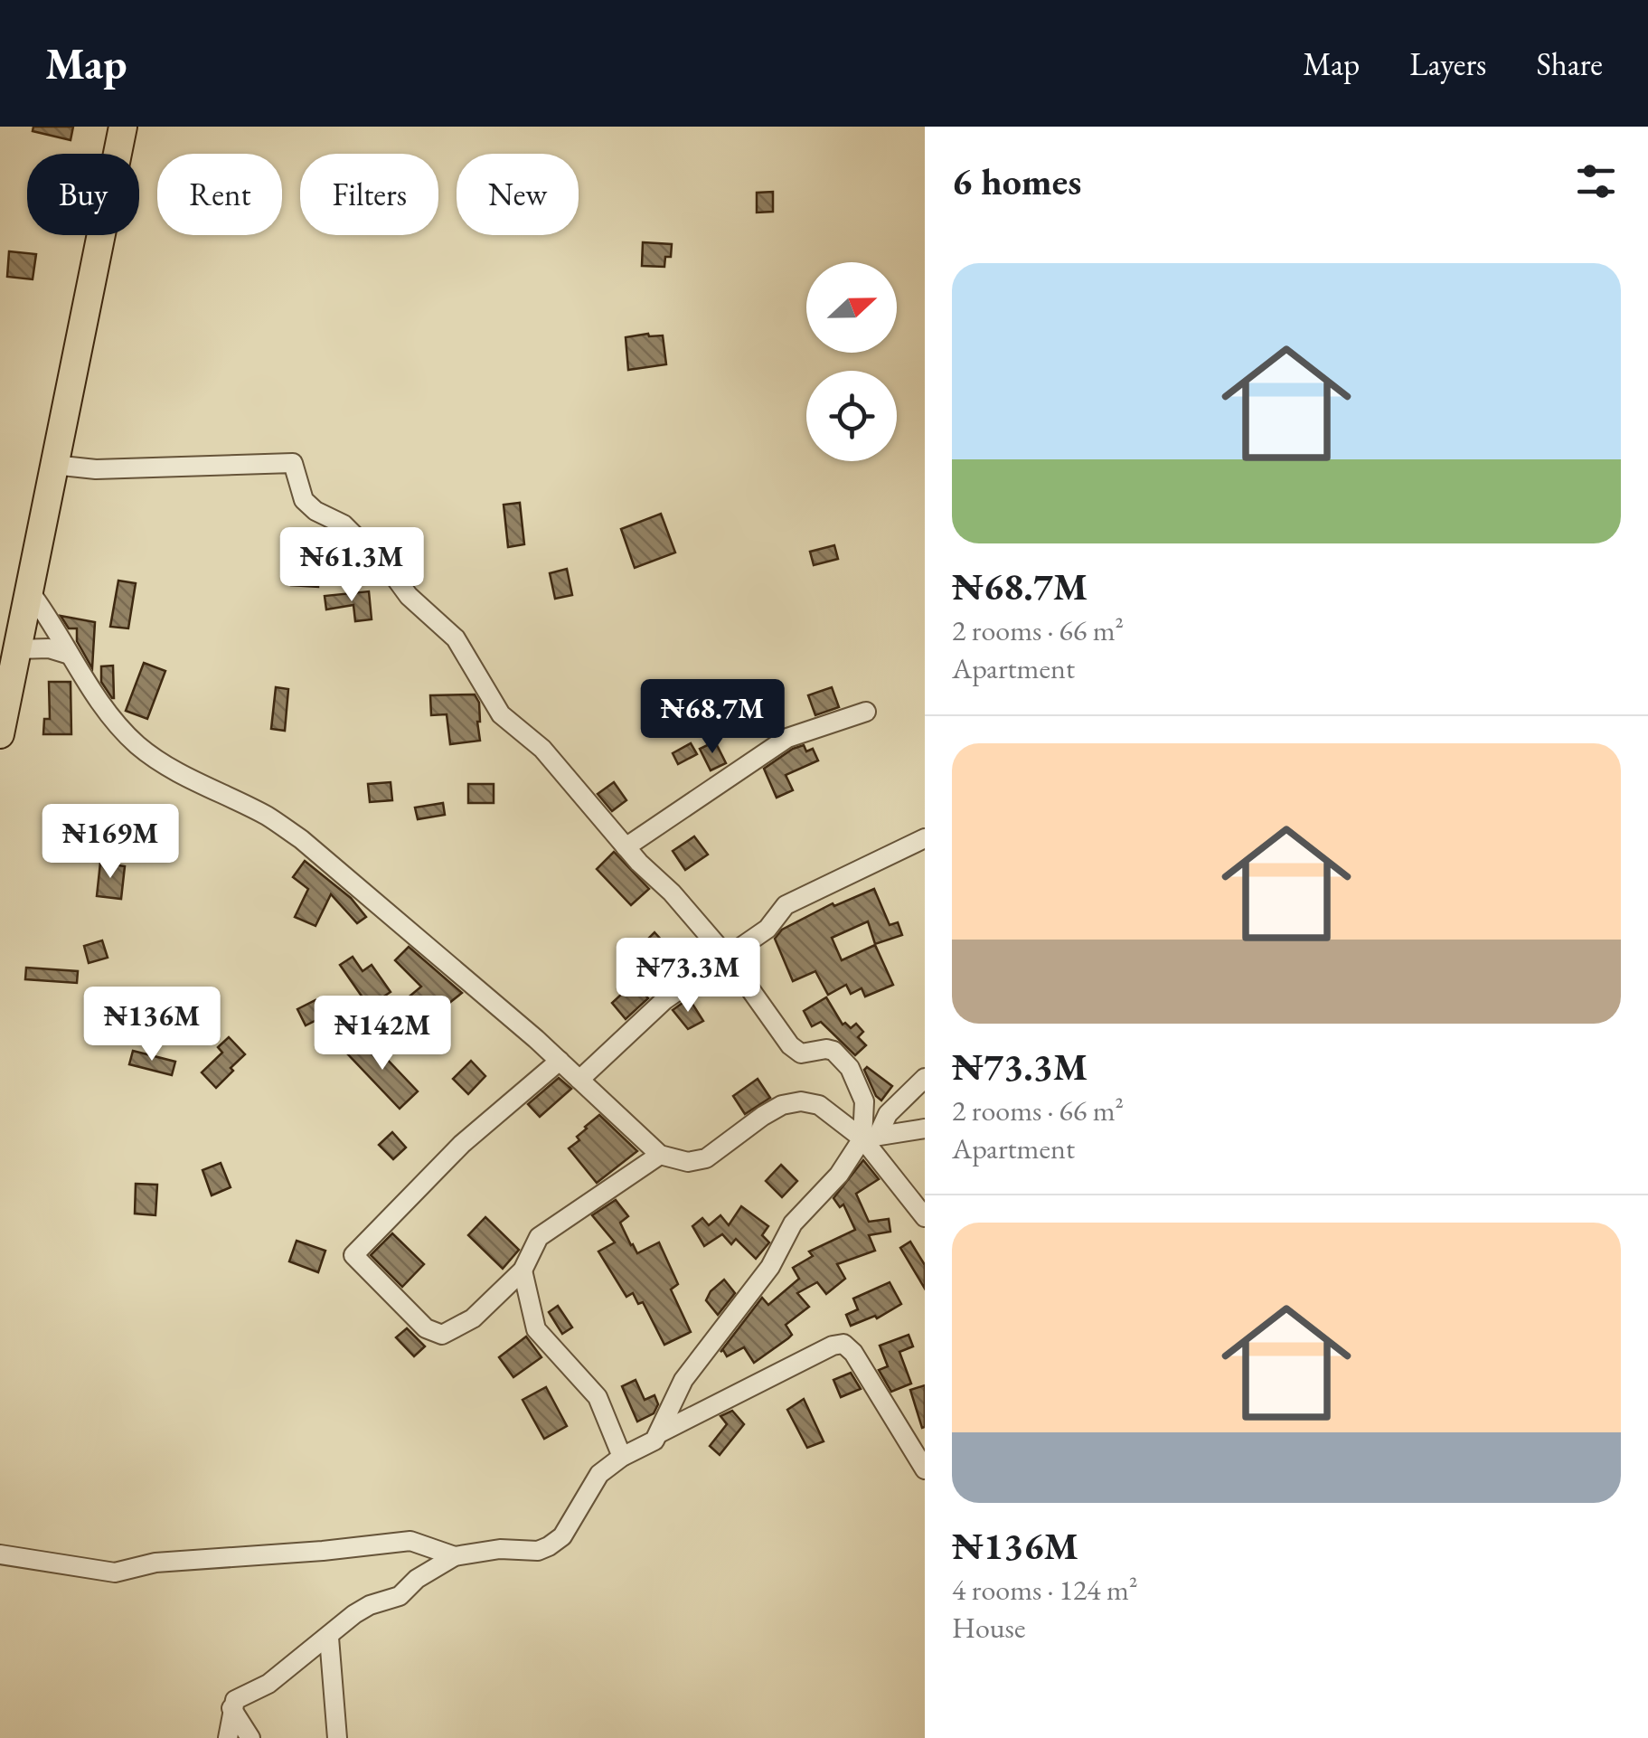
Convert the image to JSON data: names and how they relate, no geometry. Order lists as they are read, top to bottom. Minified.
{"north":"right","page":{"header":"Map","nav":["Map","Layers","Share"],"heading":"6 homes","chip":["Buy","Rent","Filters","New"],"list":[{"name":"₦68.7M","note":"2 rooms · 66 m² · Apartment"},{"name":"₦73.3M","note":"2 rooms · 66 m² · Apartment"},{"name":"₦136M","note":"4 rooms · 124 m² · House"}],"price":["₦61.3M","₦68.7M","₦169M","₦73.3M","₦136M","₦142M"]}}
